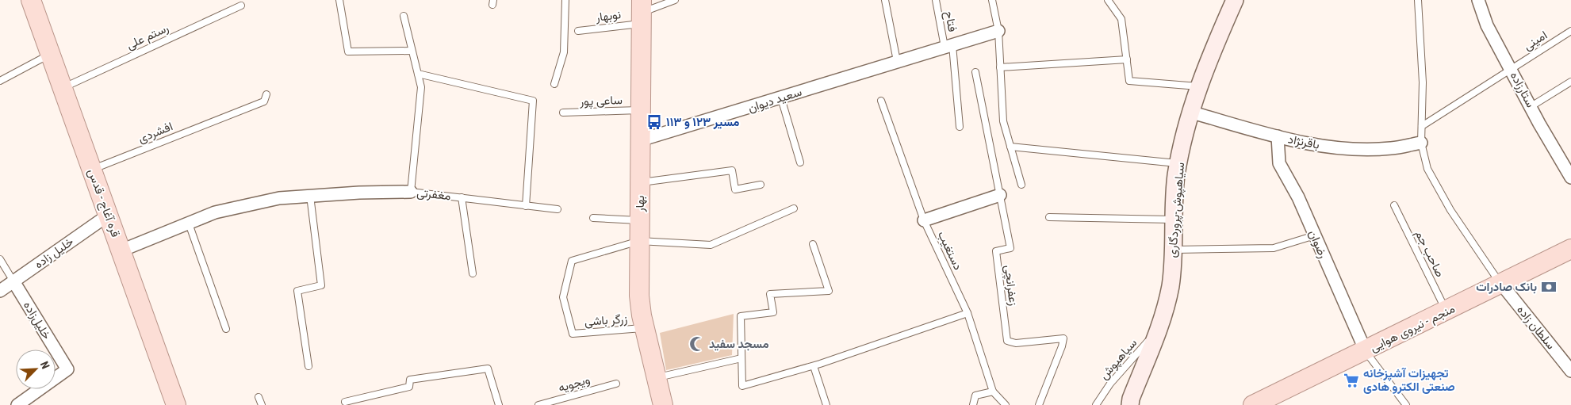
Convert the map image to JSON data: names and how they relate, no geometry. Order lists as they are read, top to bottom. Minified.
{"streets":{"main road":["قره آغاج - قدس","بهار","منجم - نیروی هوایی"],"street":["ستارزاده","سعید دیوان","باقرنژاد","مغفرتی","سیاهپوش-پروردگاری","رضوان","خلیل زاده","خلیل‌زاده","سلطان زاده"],"lane":["نوبهار","فتاح","رستم علی","امینی","ساعی پور","افشردی","دستغیب","صاحب جم","زعفرانچی","زرگر باشی","سیاهپوش","ویجویه"]},"crossings":[["نوبهار","بهار"],["فتاح","سعید دیوان"],["رستم علی","قره آغاج - قدس"],["امینی","ستارزاده"],["سعید دیوان","بهار"],["ساعی پور","بهار"],["افشردی","قره آغاج - قدس"],["باقرنژاد","سیاهپوش-پروردگاری"],["باقرنژاد","رضوان"],["مغفرتی","قره آغاج - قدس"],["قره آغاج - قدس","خلیل زاده"],["بهار","زرگر باشی"],["سیاهپوش-پروردگاری","سیاهپوش"],["رضوان","منجم - نیروی هوایی"],["خلیل زاده","خلیل‌زاده"],["صاحب جم","منجم - نیروی هوایی"],["سلطان زاده","منجم - نیروی هوایی"]],"places":{"bus stop":["مسیر ۱۲۳ و ۱۱۳"],"bank":["بانک صادرات"],"mosque":["مسجد سفید"],"supermarket":["تجهیزات آشپزخانه صنعتی الکترو هادی"]},"north":"top right"}
